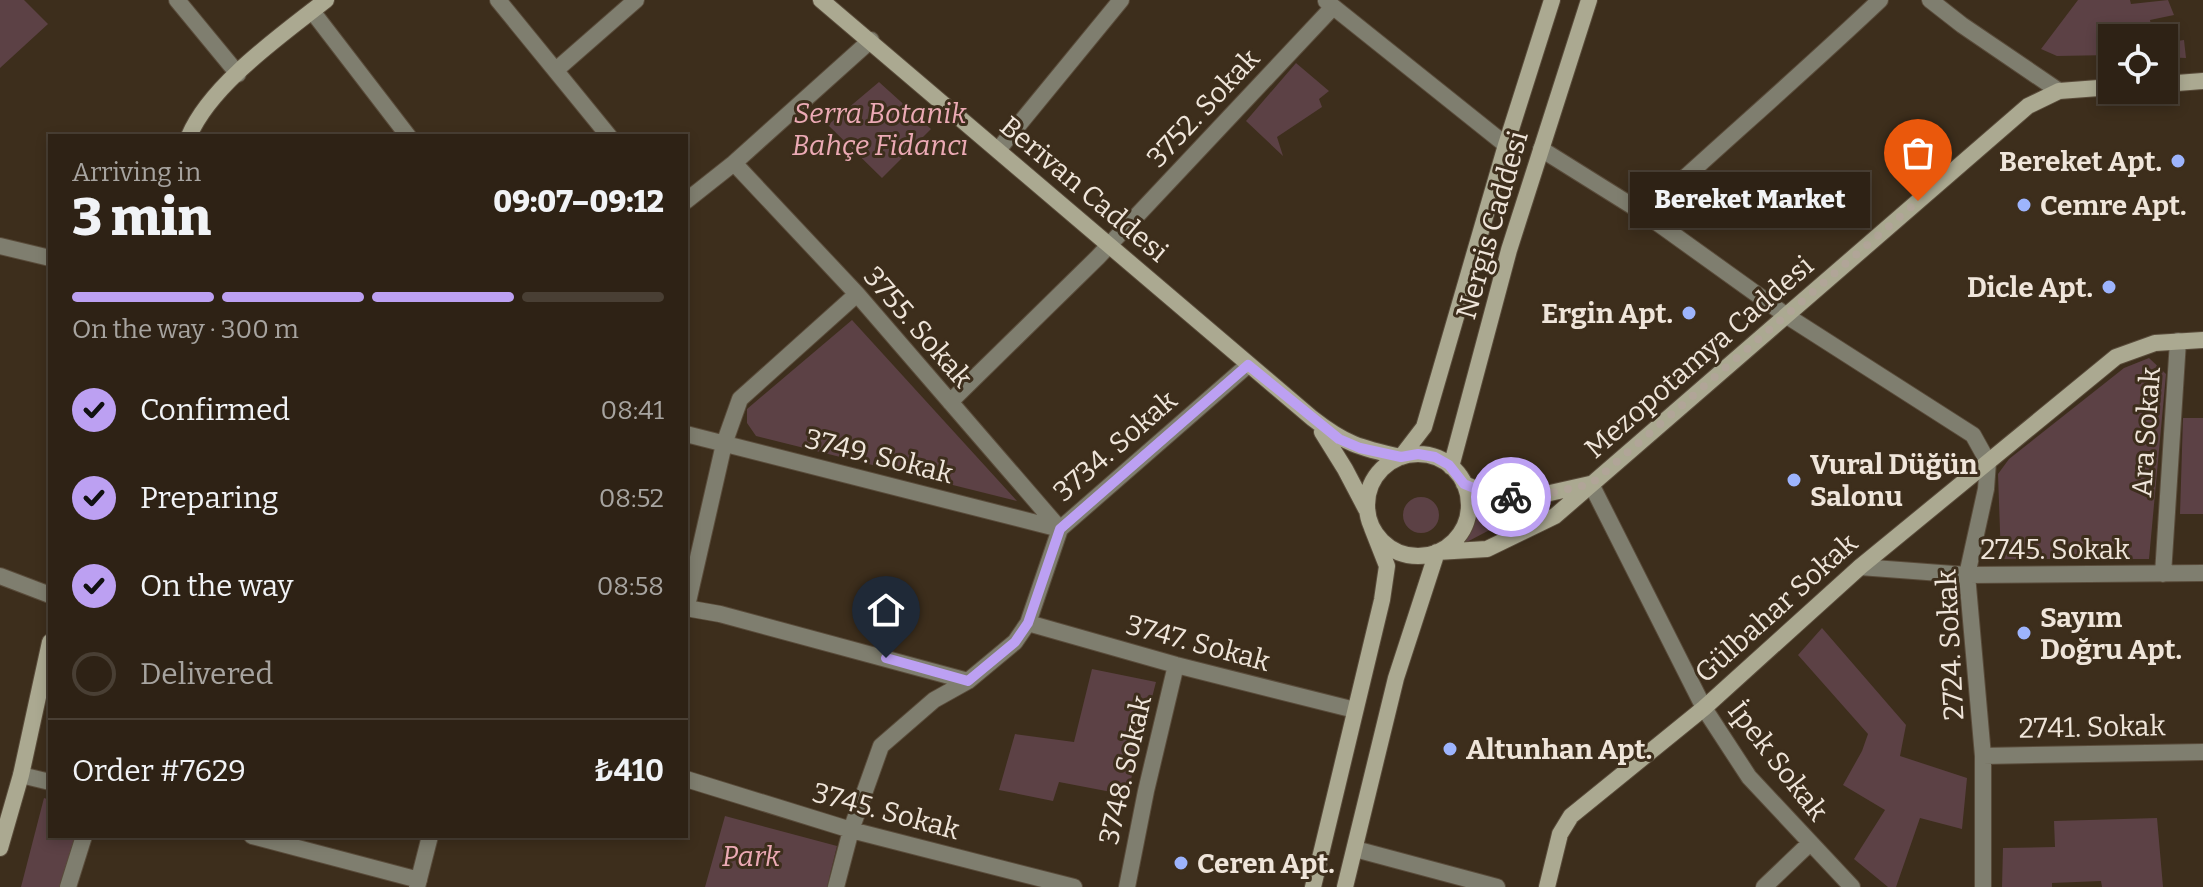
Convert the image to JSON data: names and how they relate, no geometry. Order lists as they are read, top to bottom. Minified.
{"streets":{"street":["3752. Sokak","Berivan Caddesi","Nergis Caddesi","3755. Sokak","Mezopotamya Caddesi","Ara Sokak","3734. Sokak","3749. Sokak","2745. Sokak","Gülbahar Sokak","3747. Sokak","2724. Sokak","2741. Sokak","İpek Sokak","3748. Sokak","3745. Sokak"]},"crossings":[["3752. Sokak","Berivan Caddesi"],["3752. Sokak","3755. Sokak"],["Berivan Caddesi","3734. Sokak"],["Nergis Caddesi","Mezopotamya Caddesi"],["3755. Sokak","3734. Sokak"],["3755. Sokak","3749. Sokak"],["Mezopotamya Caddesi","İpek Sokak"],["Ara Sokak","2745. Sokak"],["Ara Sokak","Gülbahar Sokak"],["3734. Sokak","3749. Sokak"],["3734. Sokak","3747. Sokak"],["3734. Sokak","3745. Sokak"],["2745. Sokak","Gülbahar Sokak"],["2745. Sokak","2724. Sokak"],["Gülbahar Sokak","2724. Sokak"],["Gülbahar Sokak","İpek Sokak"],["3747. Sokak","3748. Sokak"],["2724. Sokak","2741. Sokak"]],"parks":["Serra Botanik Bahçe Fidancı","Park"],"places":["Bereket Apt.","Bereket Market","Cemre Apt.","Dicle Apt.","Ergin Apt.","Vural Düğün Salonu","Sayım Doğru Apt.","Altunhan Apt.","Ceren Apt."],"page":{"heading":["3 min","Arriving in","09:07–09:12"],"panel":["Order #7629","₺410"],"bubble":"Bereket Market","bar":"On the way · 300 m","list":[["Confirmed","08:41"],["Preparing","08:52"],["On the way","08:58"],"Delivered"]}}
